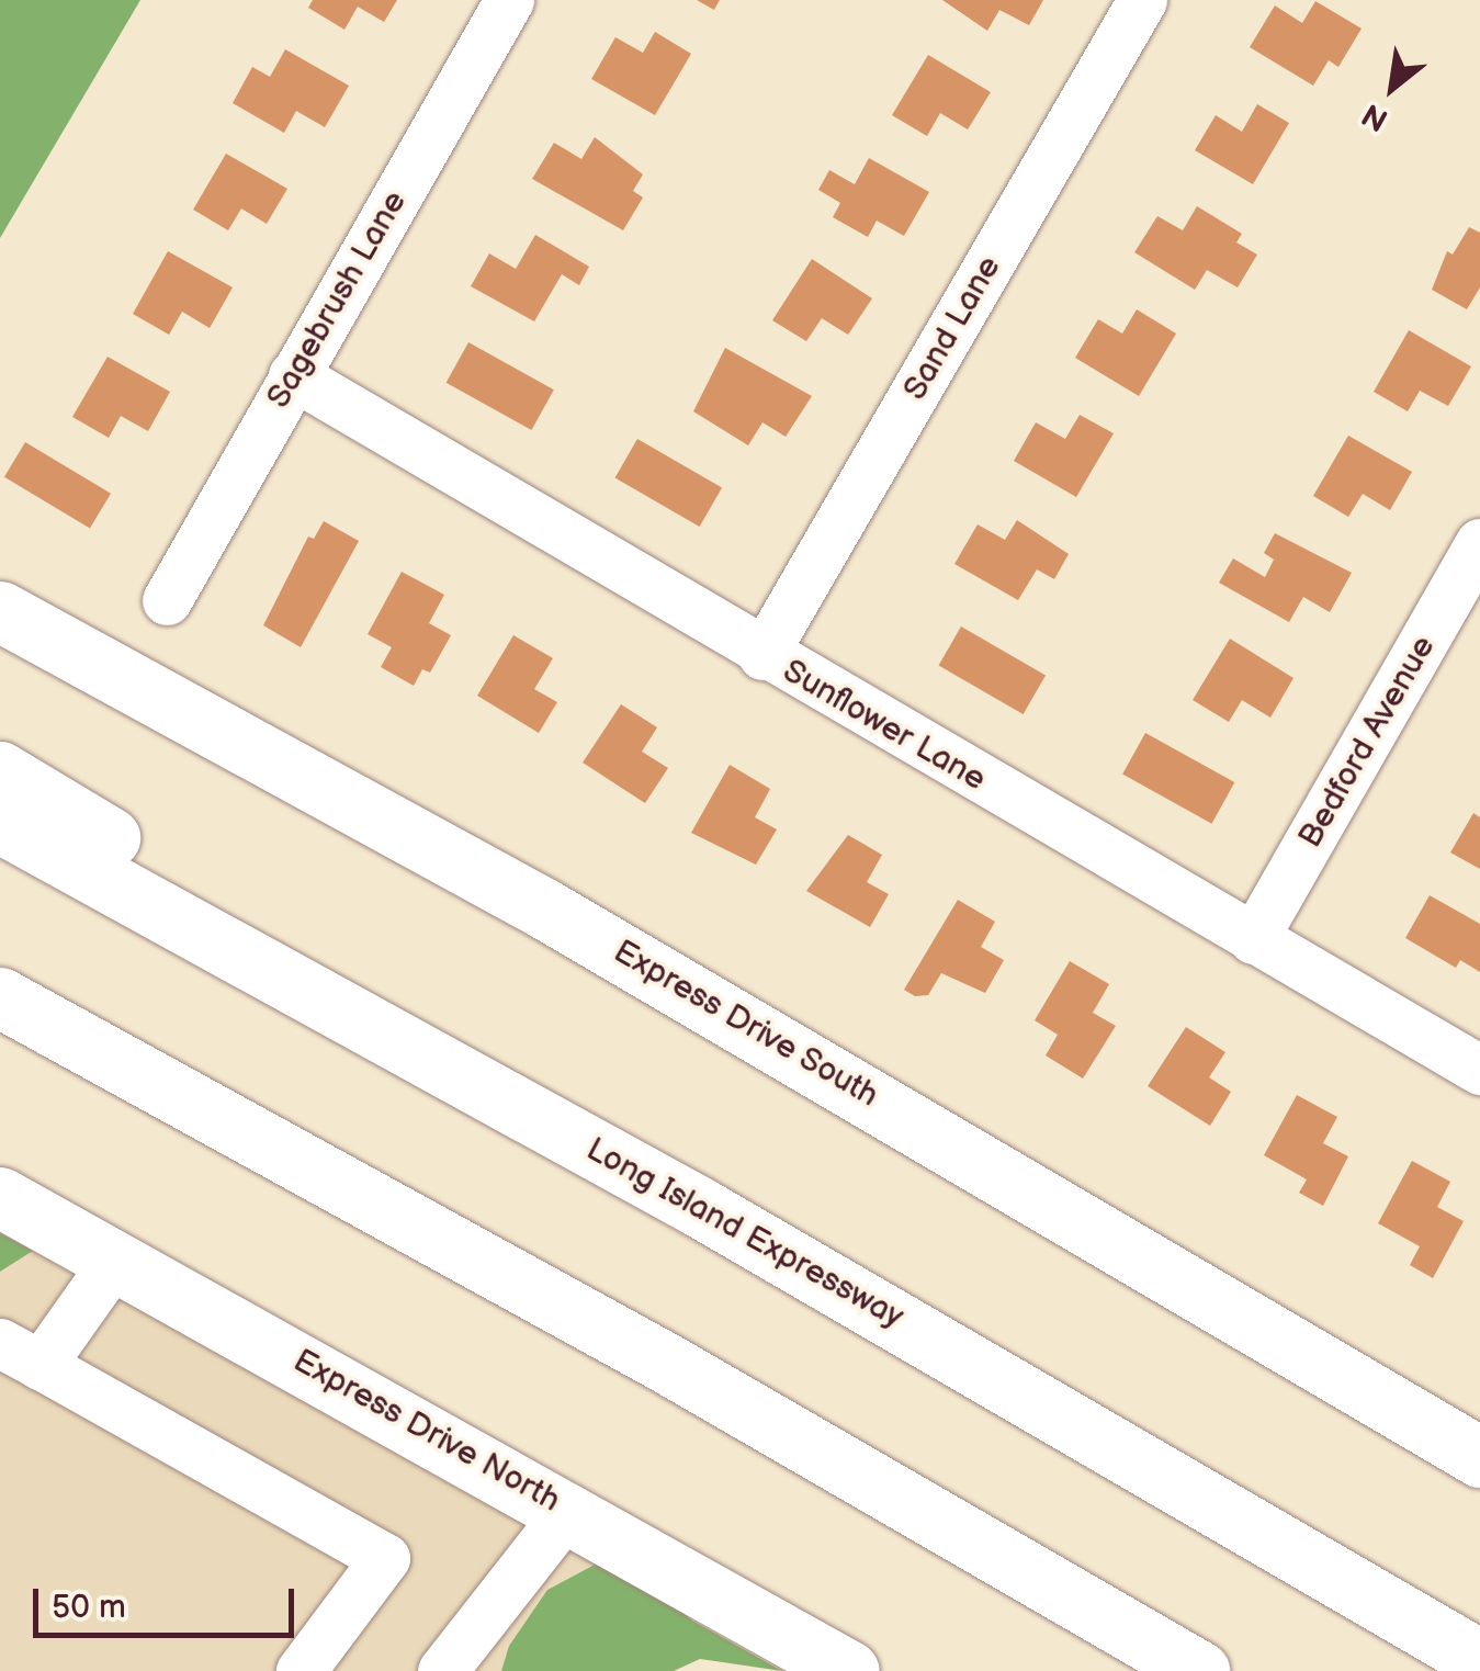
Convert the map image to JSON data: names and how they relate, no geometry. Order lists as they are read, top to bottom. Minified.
{"streets":{"main road":["Express Drive South","Long Island Expressway","Express Drive North"],"street":["Sagebrush Lane","Sand Lane","Sunflower Lane","Bedford Avenue"]},"crossings":[["Sagebrush Lane","Sunflower Lane"],["Sand Lane","Sunflower Lane"],["Sunflower Lane","Bedford Avenue"]],"scale_bar":"50 m","north":"bottom left"}
